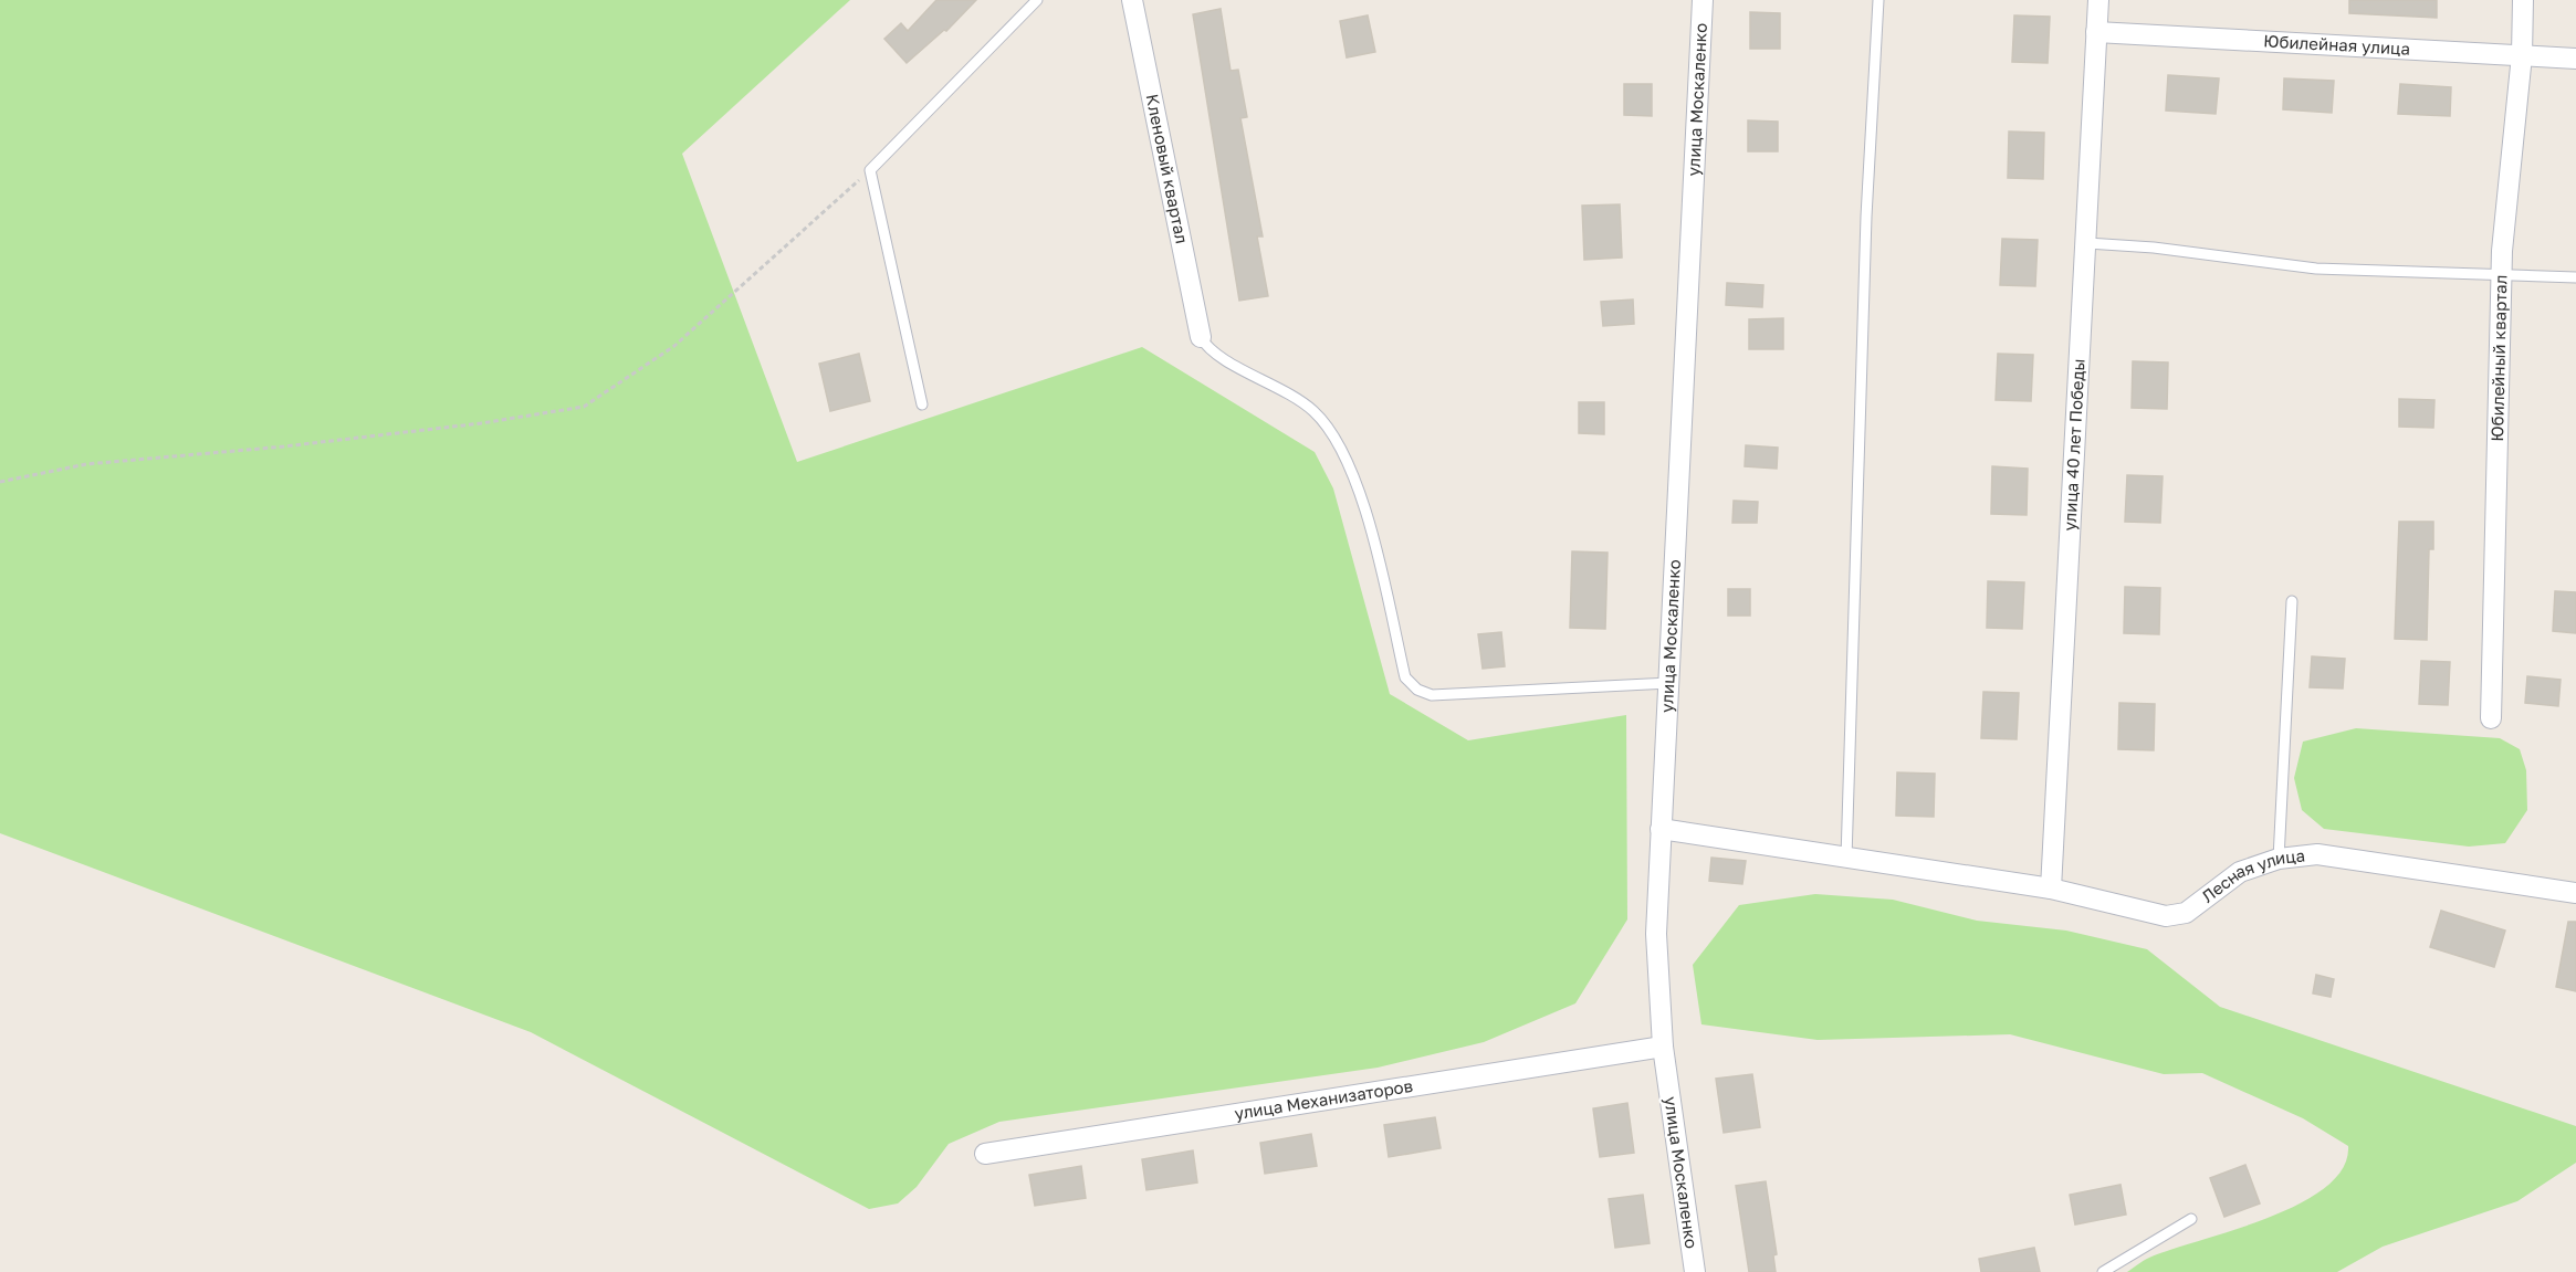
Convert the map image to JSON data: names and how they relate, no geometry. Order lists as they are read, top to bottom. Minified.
{"streets":{"street":["Юбилейная улица","улица Москаленко","Кленовый квартал","Юбилейный квартал","улица 40 лет Победы","Лесная улица","улица Механизаторов"]},"crossings":[["Юбилейная улица","Юбилейный квартал"],["Юбилейная улица","улица 40 лет Победы"],["улица Москаленко","Лесная улица"],["улица Москаленко","улица Механизаторов"],["улица 40 лет Победы","Лесная улица"]]}
